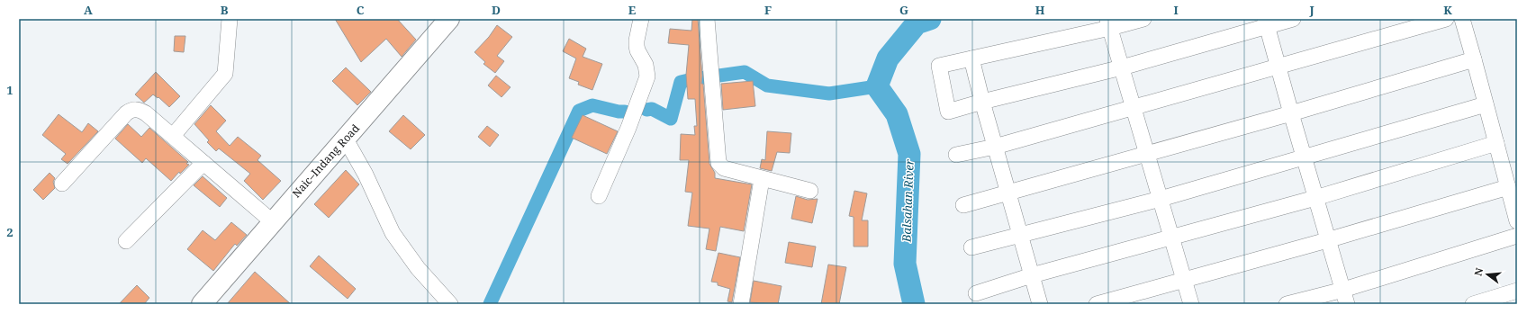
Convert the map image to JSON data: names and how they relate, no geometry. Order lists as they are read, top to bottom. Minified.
{"streets":{"main road":["Naic–Indang Road"]},"water":["Balsahan River"],"north":"left","grid":{"columns":["A","B","C","D","E","F","G","H","I","J","K"],"rows":["1","2"]}}
